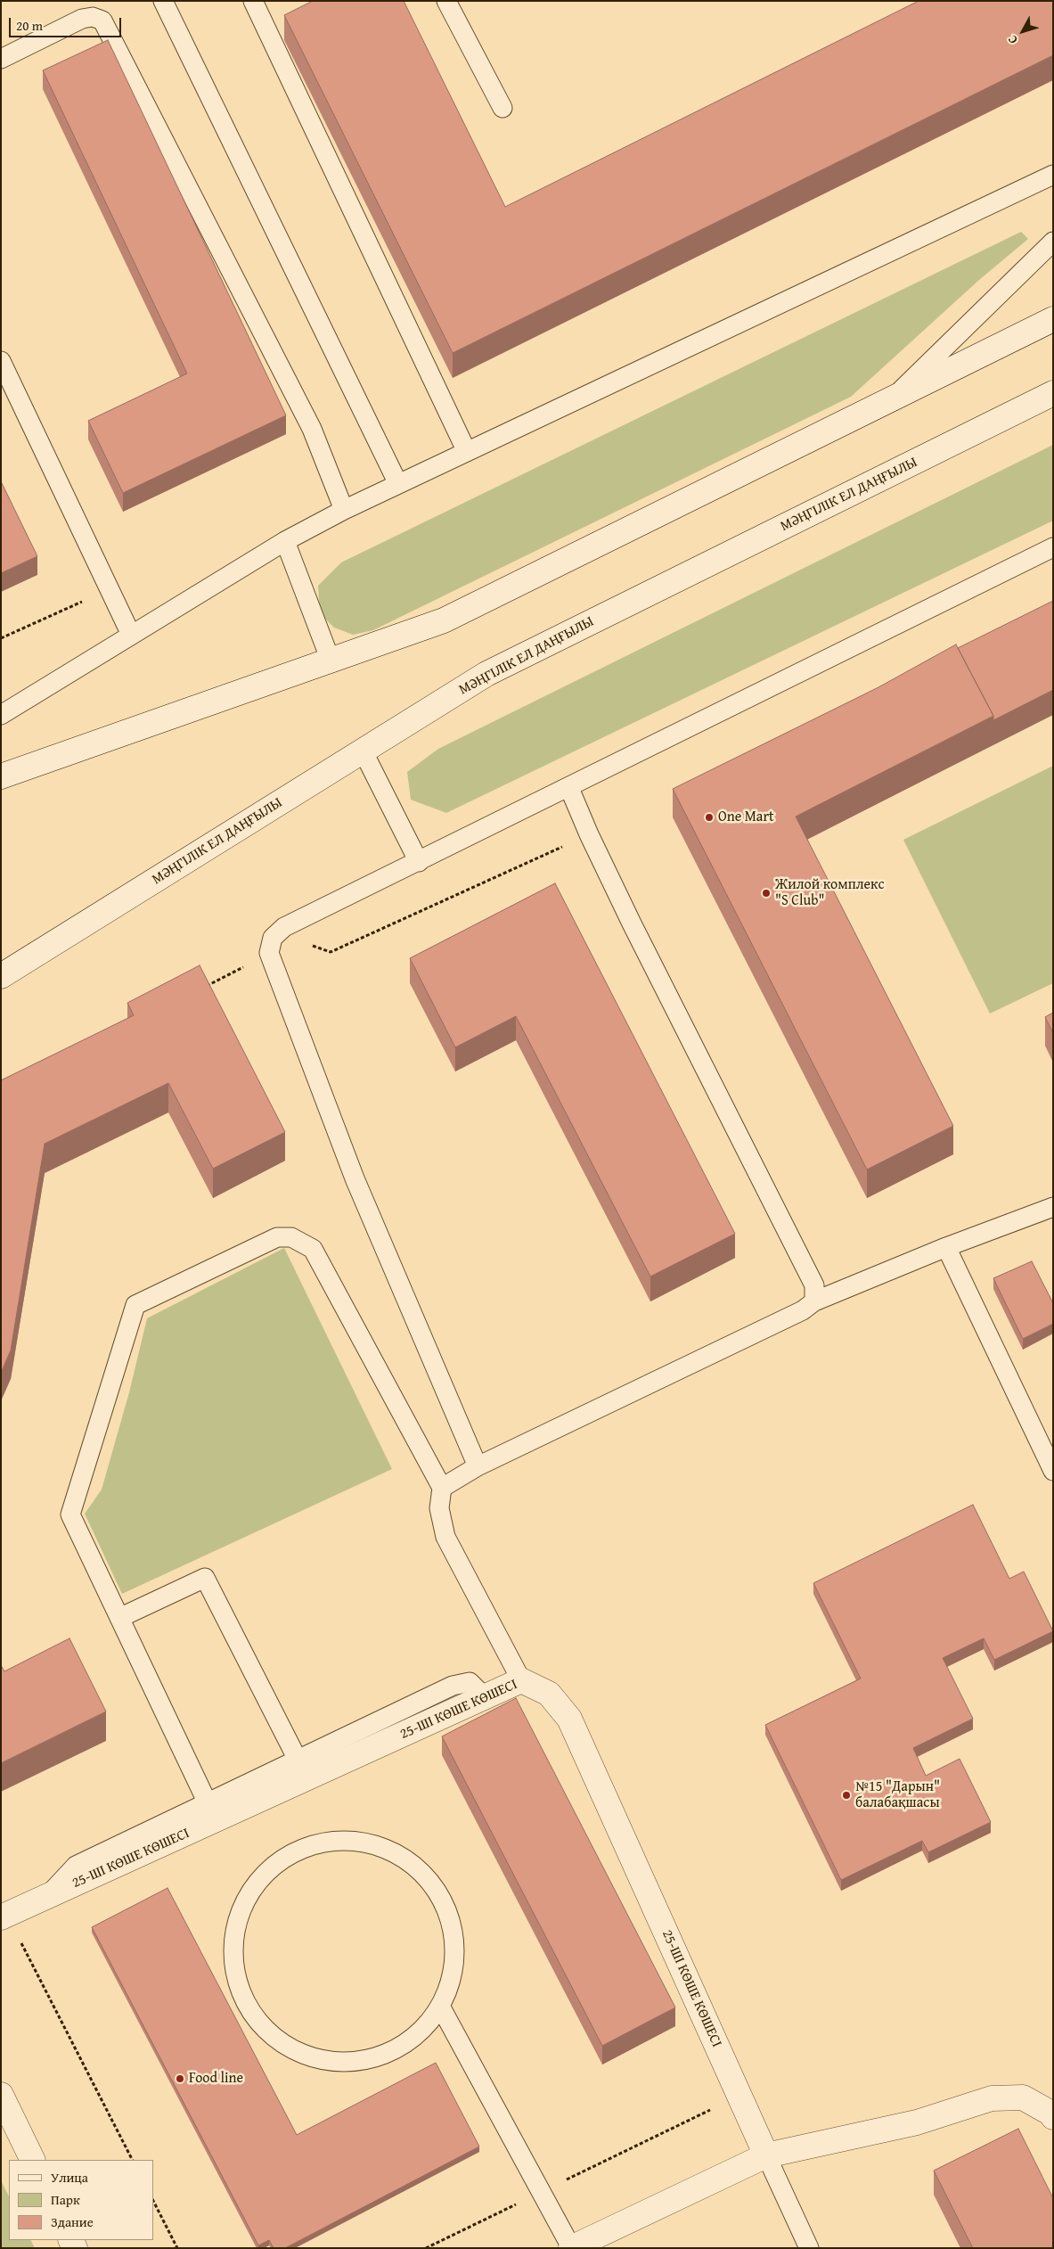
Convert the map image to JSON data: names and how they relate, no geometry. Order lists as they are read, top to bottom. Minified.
{"streets":{"main road":["МӘҢГІЛІК ЕЛ ДАҢҒЫЛЫ","25-ШІ КӨШЕ КӨШЕСІ"]},"places":["One Mart","Жилой комплекс \"S Club\"","№15 \"Дарын\" балабақшасы","Food line"],"legend":["Улица","Парк","Здание"],"scale_bar":"20 m","north":"bottom left"}
